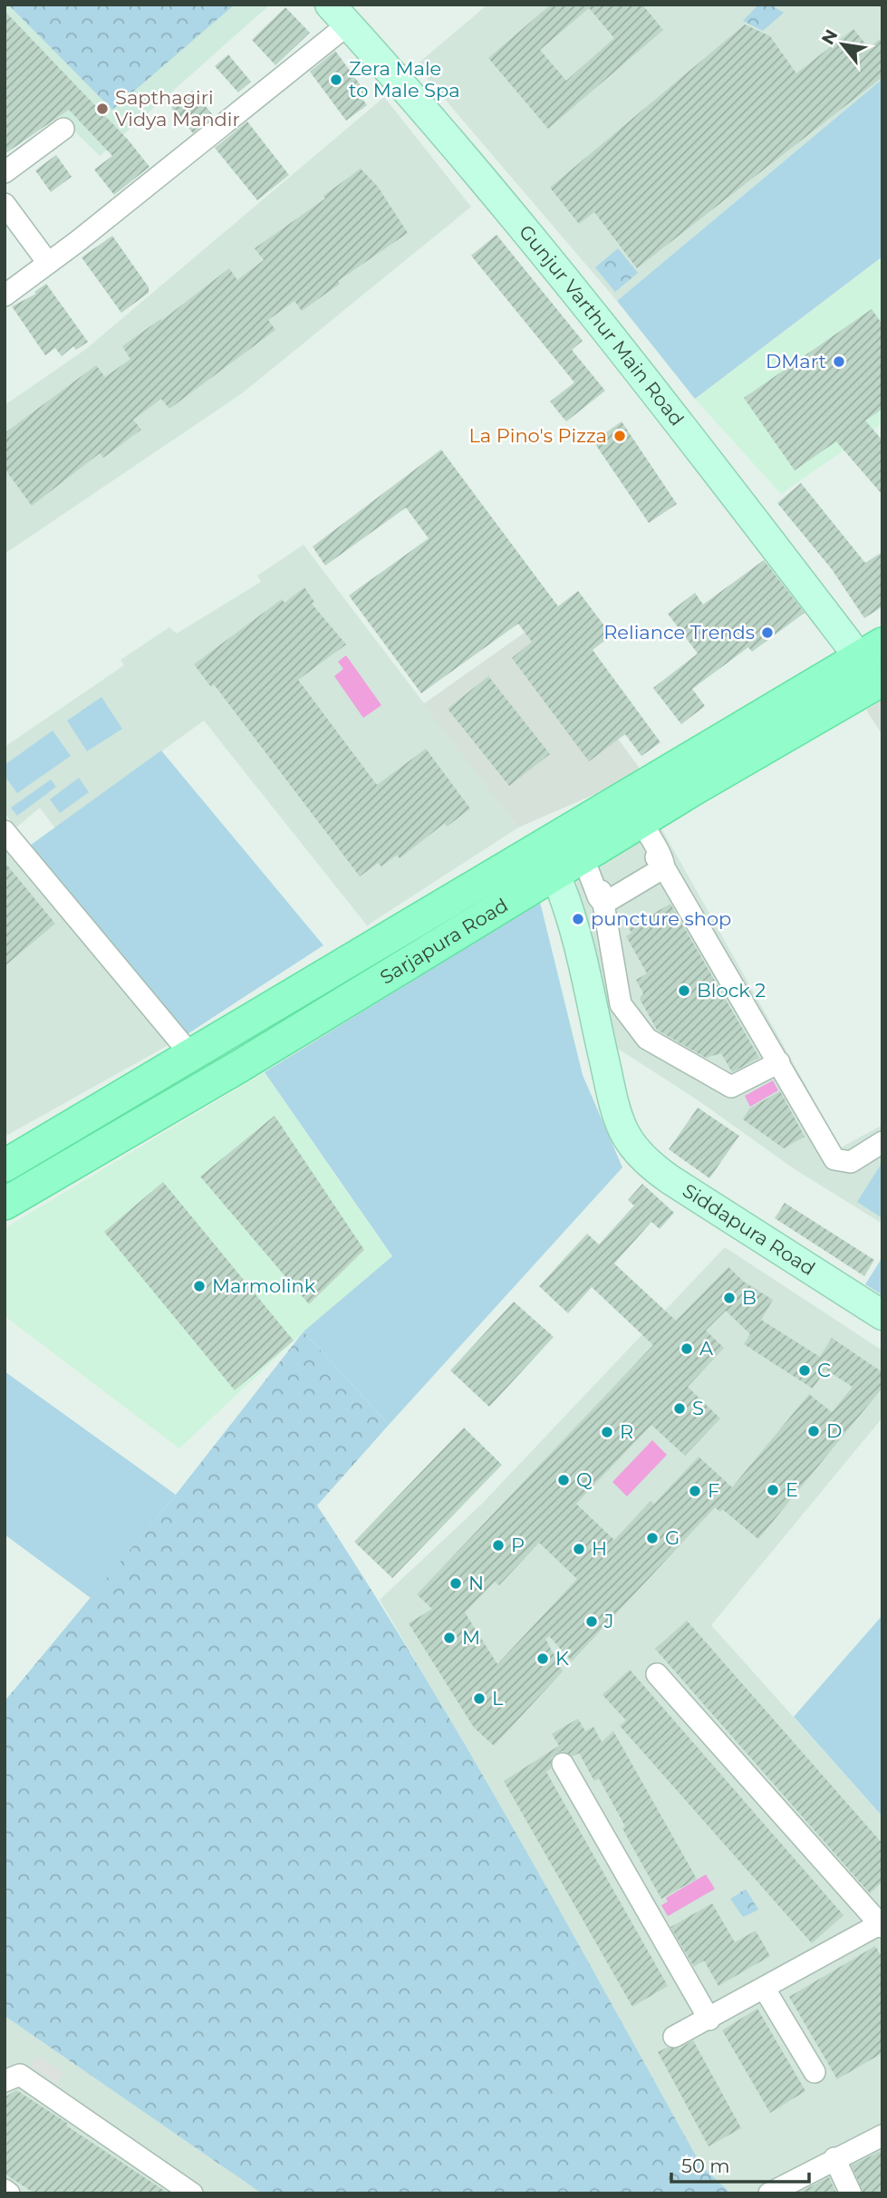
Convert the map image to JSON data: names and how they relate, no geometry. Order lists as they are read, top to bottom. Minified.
{"streets":{"main road":["Gunjur Varthur Main Road","Sarjapura Road","Siddapura Road"]},"crossings":[["Gunjur Varthur Main Road","Sarjapura Road"],["Sarjapura Road","Siddapura Road"]],"places":["Zera Male to Male Spa","Sapthagiri Vidya Mandir","DMart","La Pino's Pizza","Reliance Trends","puncture shop","Block 2","Marmolink","B","A","C","S","D","R","Q","E","F","G","P","H","N","J","M","K","L"],"scale_bar":"50 m","north":"top left"}
